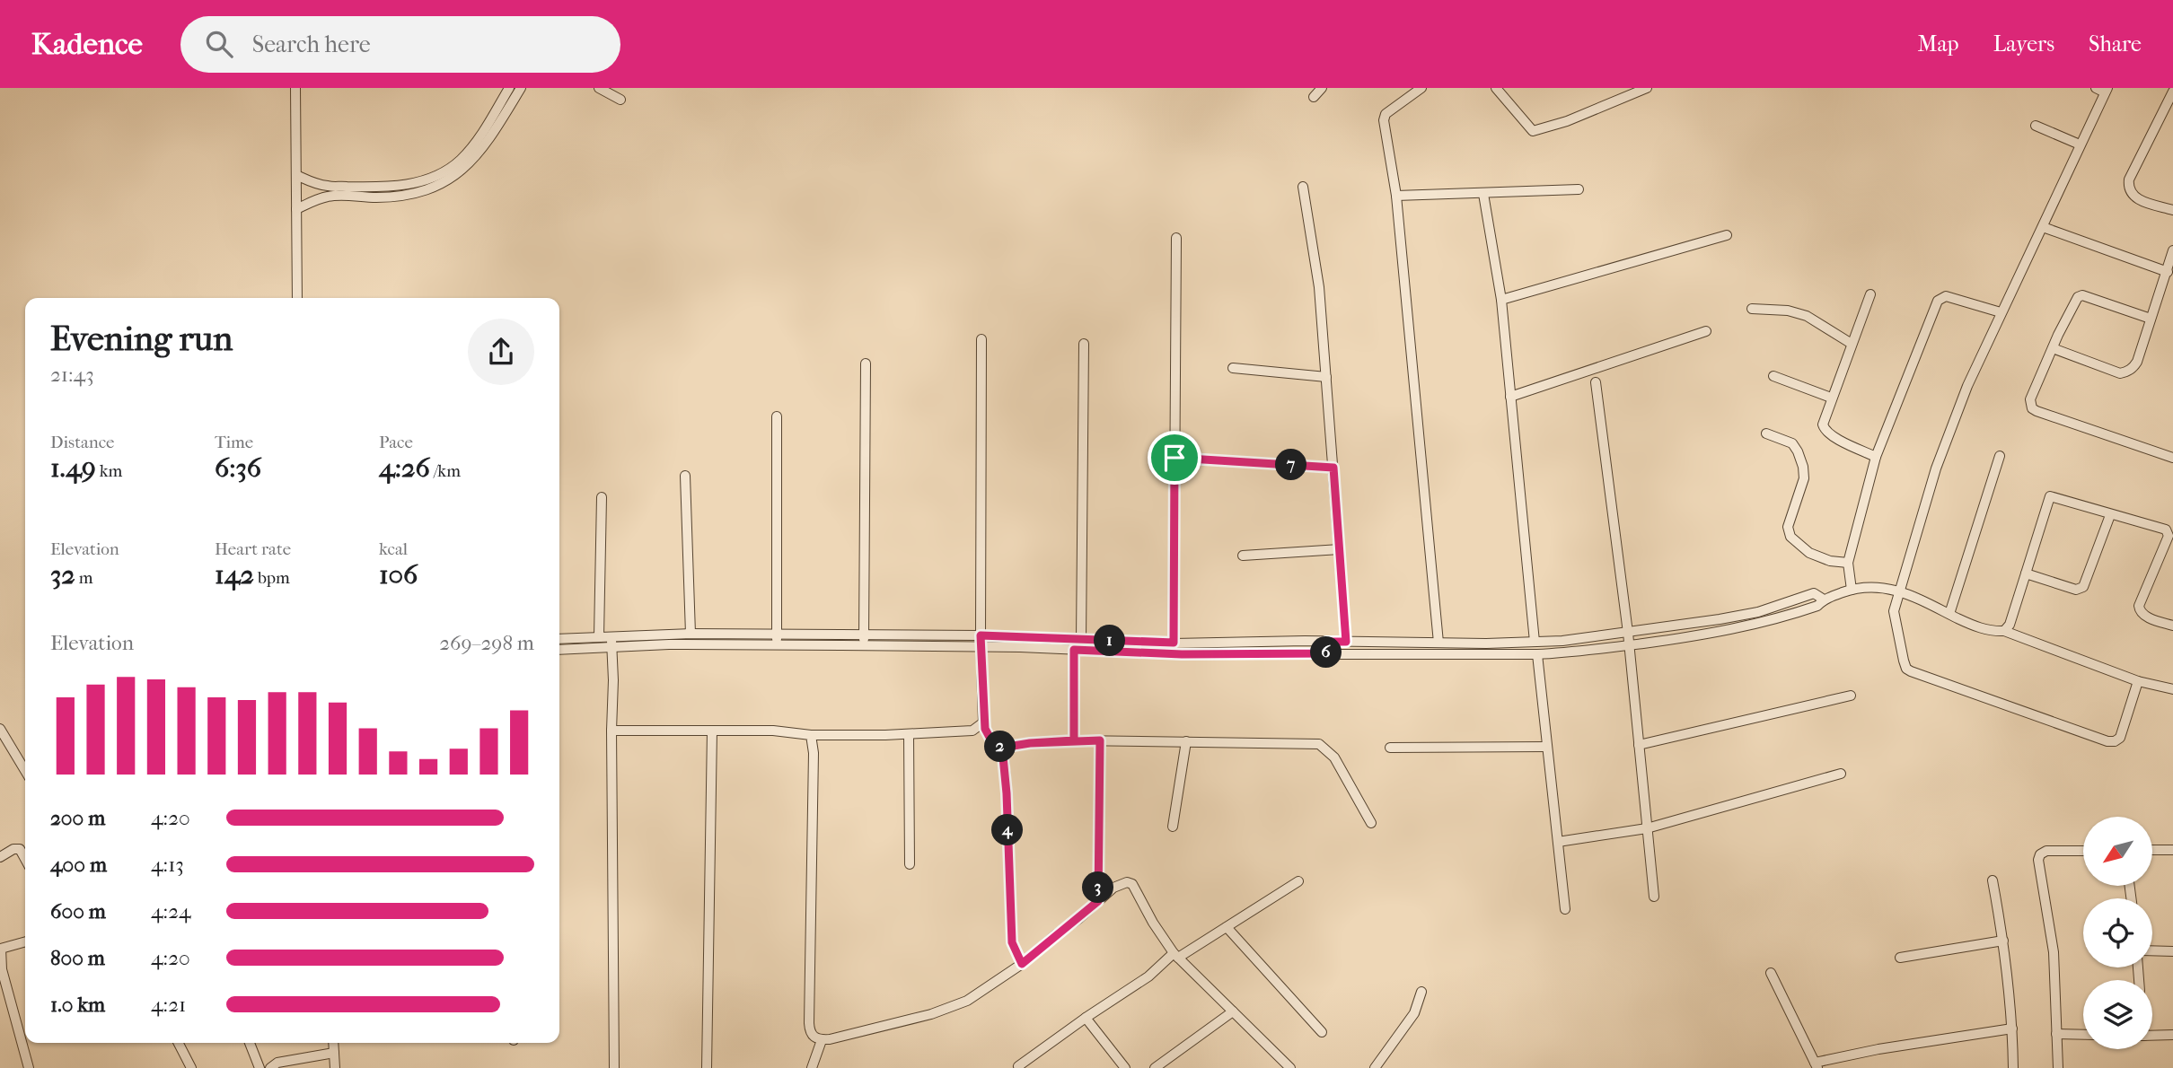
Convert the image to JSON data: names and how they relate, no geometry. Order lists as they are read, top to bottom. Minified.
{"north":"bottom left","page":{"header":"Kadence","search":"Search here","nav":["Map","Layers","Share"],"heading":["Evening run","21:43"],"stats":[["Distance","1.49 km"],["Time","6:36"],["Pace","4:26 /km"],["Elevation","32 m"],["Heart rate","142 bpm"],["kcal","106"]],"pins":["7","1","6","2","4","3"],"chart":["Elevation","269–298 m"],"list":[{"name":"200 m","note":"4:20"},{"name":"400 m","note":"4:13"},{"name":"600 m","note":"4:24"},{"name":"800 m","note":"4:20"},{"name":"1.0 km","note":"4:21"}]}}
